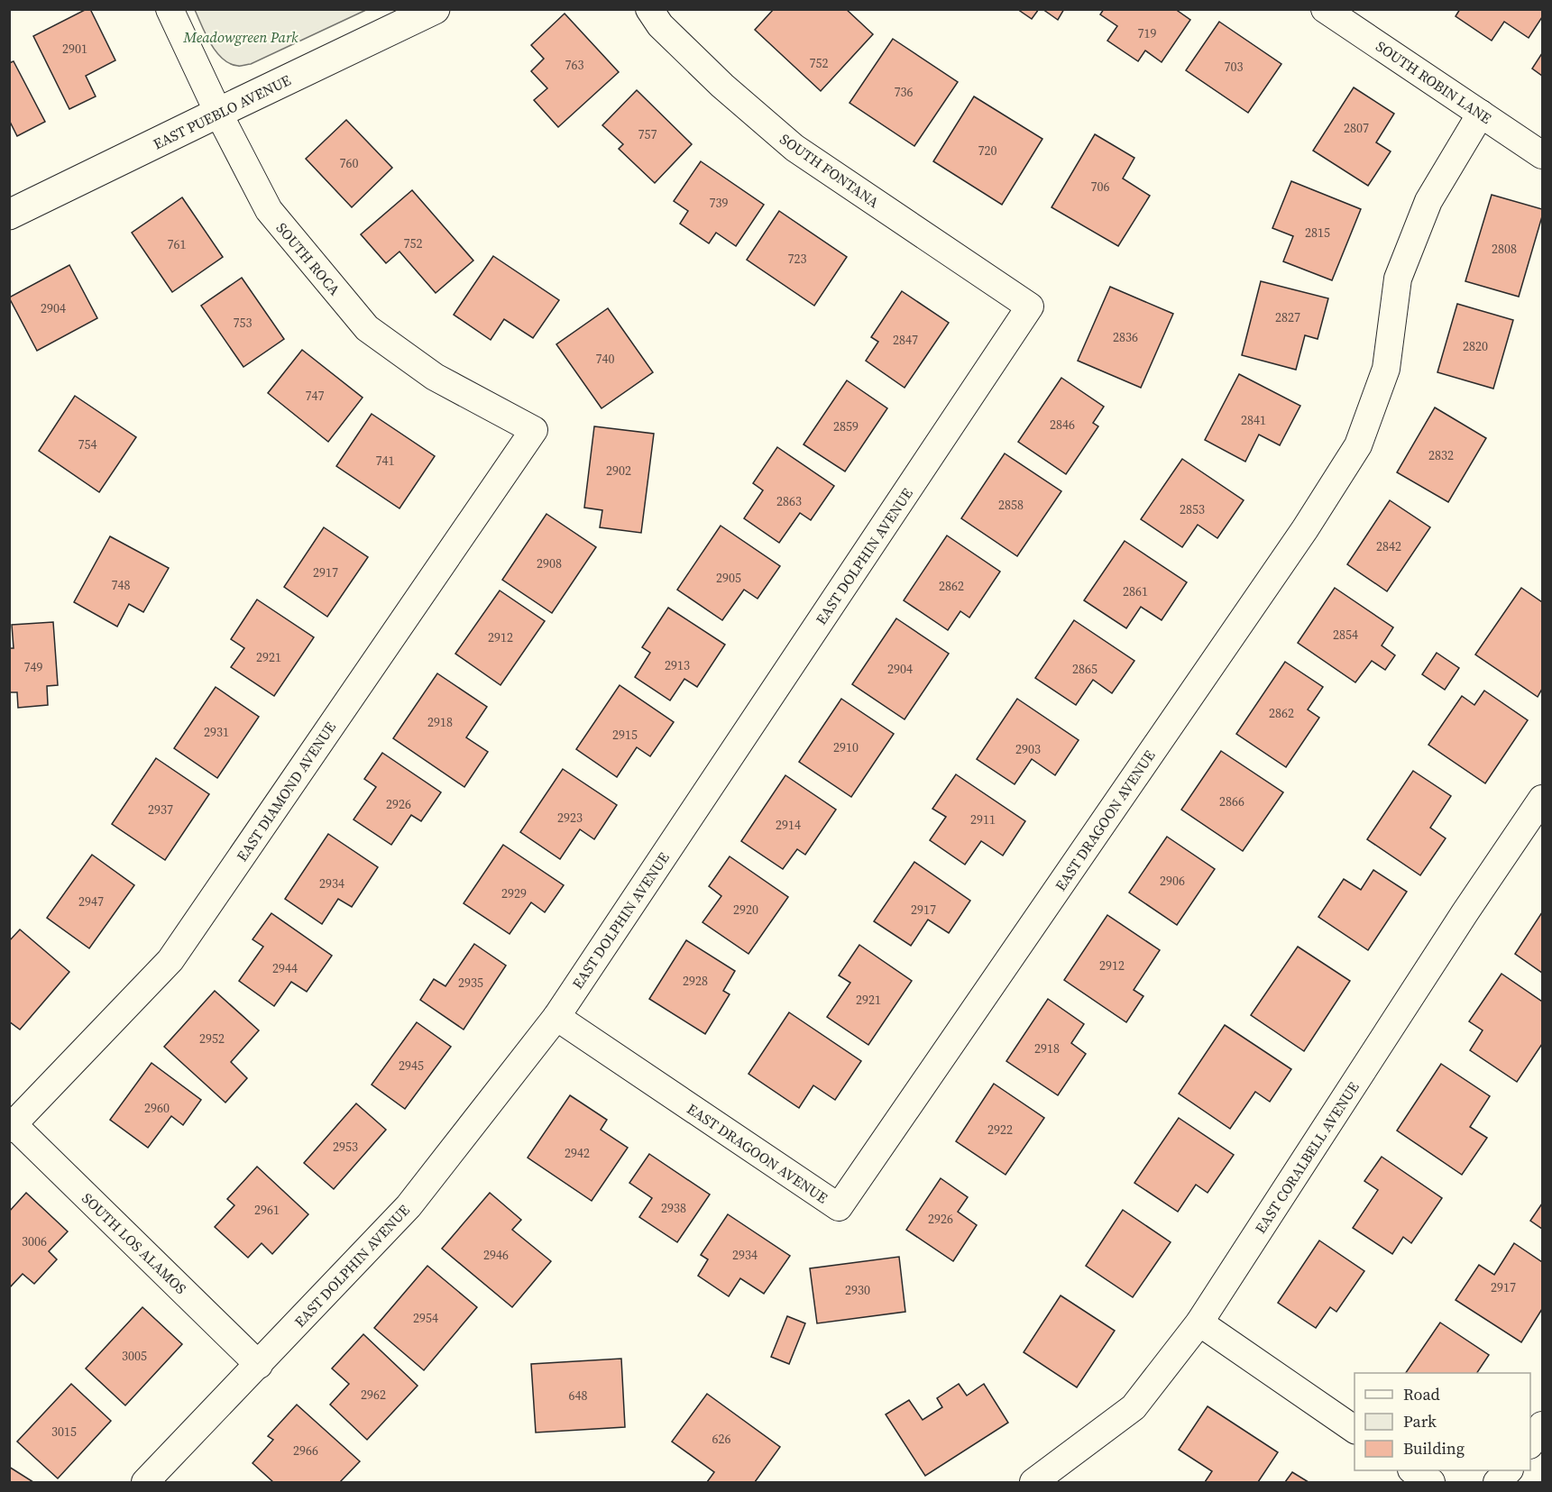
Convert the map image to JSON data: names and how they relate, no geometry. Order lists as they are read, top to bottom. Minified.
{"streets":{"street":["SOUTH ROBIN LANE","EAST PUEBLO AVENUE","SOUTH FONTANA","SOUTH ROCA","EAST DOLPHIN AVENUE","EAST DIAMOND AVENUE","EAST DRAGOON AVENUE","EAST CORALBELL AVENUE","SOUTH LOS ALAMOS"]},"crossings":[["SOUTH ROBIN LANE","EAST DRAGOON AVENUE"],["EAST PUEBLO AVENUE","SOUTH ROCA"],["SOUTH FONTANA","EAST DOLPHIN AVENUE"],["SOUTH ROCA","EAST DIAMOND AVENUE"],["EAST DOLPHIN AVENUE","EAST DRAGOON AVENUE"],["EAST DOLPHIN AVENUE","SOUTH LOS ALAMOS"],["EAST DIAMOND AVENUE","SOUTH LOS ALAMOS"]],"parks":["Meadowgreen Park"],"house_numbers":["719","2901","752","763","703","736","2807","757","720","760","706","739","2815","752","761","2808","723","2904","2827","753","2836","2847","2820","740","747","2841","2846","2859","754","2832","741","2902","2863","2858","2853","2842","2908","2917","2905","748","2862","2861","2854","2912","2921","2913","749","2904","2865","2862","2918","2931","2915","2910","2903","2866","2926","2937","2923","2911","2914","2906","2934","2929","2947","2920","2917","2912","2944","2928","2935","2921","2952","2918","2945","2960","2922","2953","2942","2938","2961","2926","3006","2946","2934","2917","2930","2954","3005","2962","648","3015","626","2966"],"legend":["Road","Park","Building"]}
